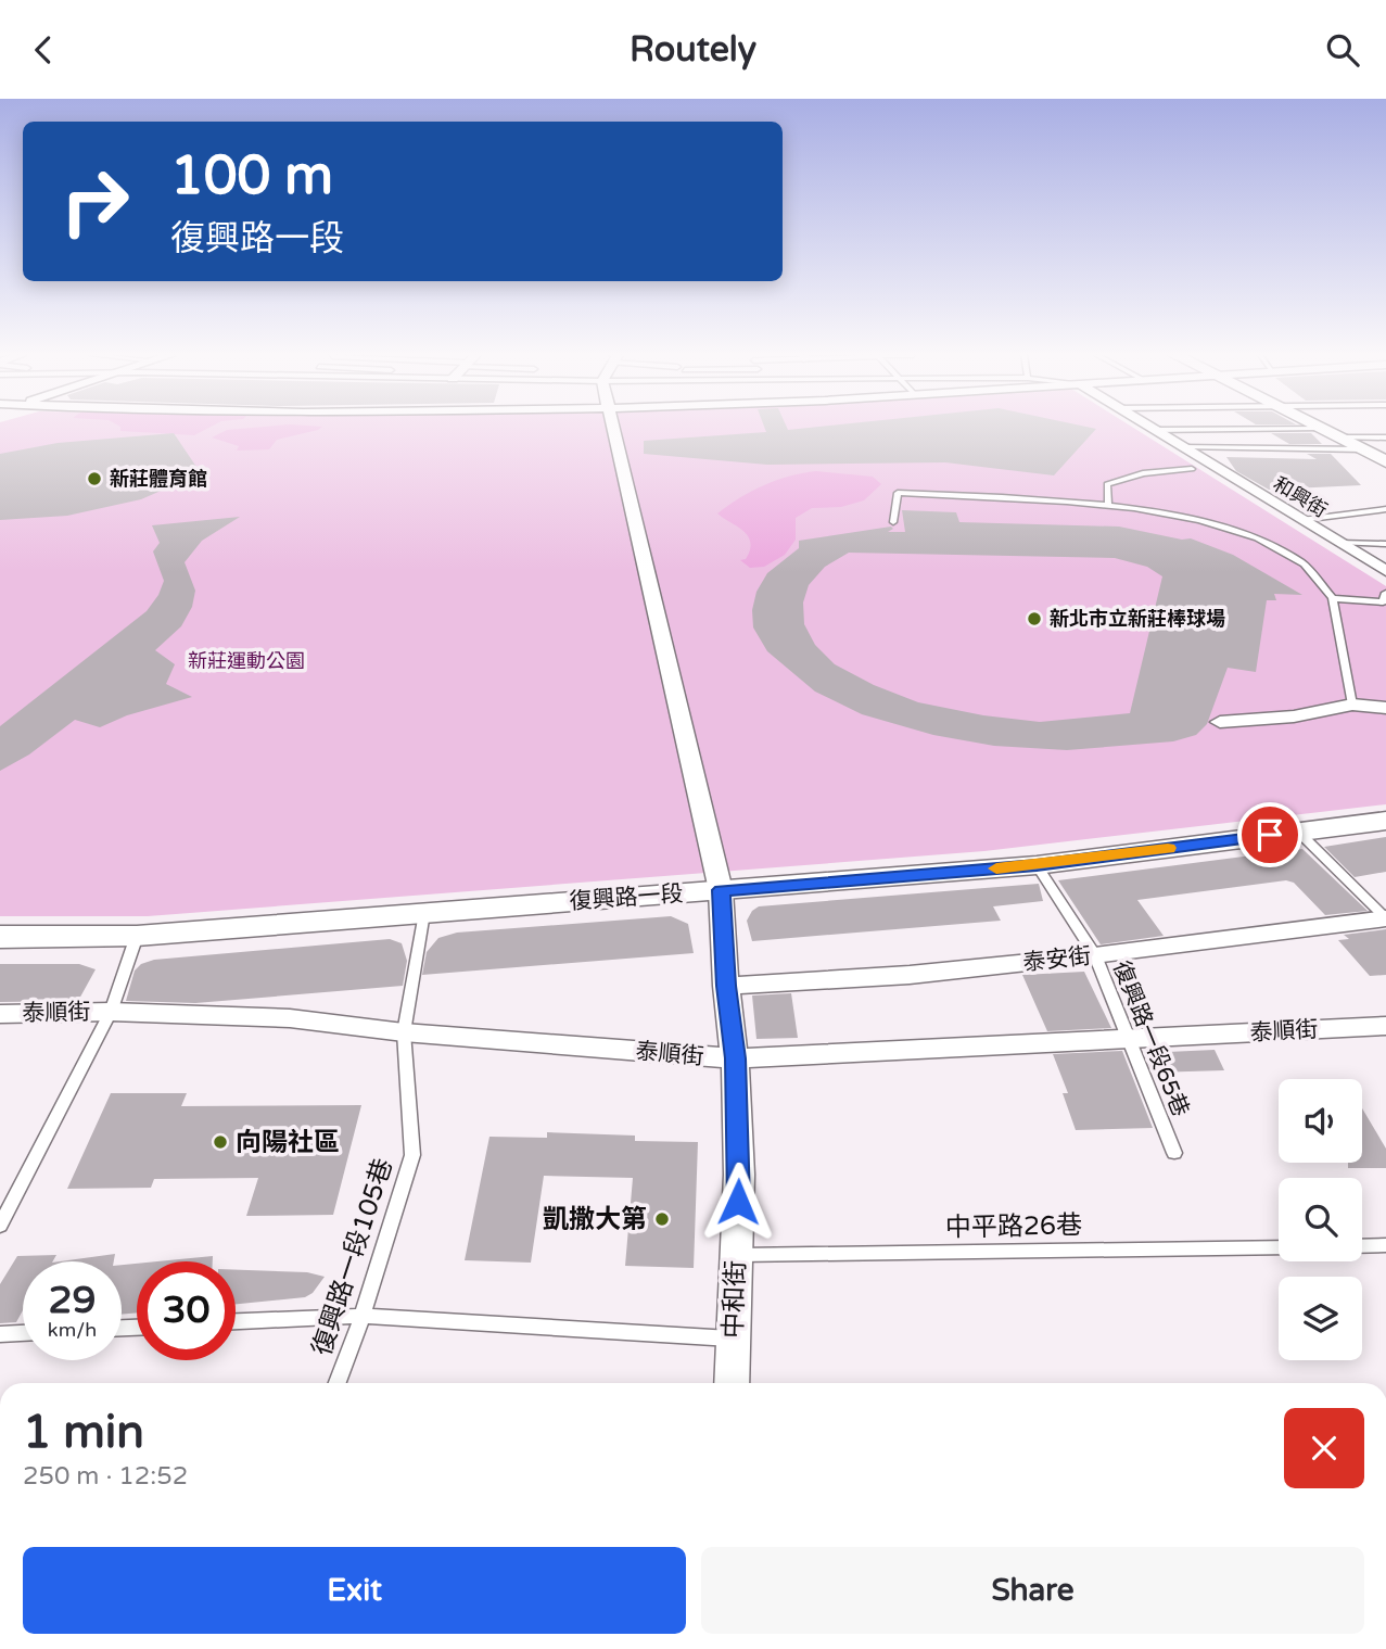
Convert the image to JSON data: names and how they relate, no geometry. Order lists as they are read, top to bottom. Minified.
{"streets":{"street":["和興街","復興路一段","泰安街","泰順街","中和街"],"lane":["復興路一段65巷","中平路26巷","復興路一段105巷"]},"crossings":[["復興路一段","復興路一段65巷"],["復興路一段","復興路一段105巷"],["復興路一段","中和街"],["泰安街","復興路一段65巷"],["泰安街","中和街"],["泰順街","復興路一段65巷"],["泰順街","復興路一段105巷"],["泰順街","中和街"],["中平路26巷","中和街"]],"parks":["新莊運動公園"],"places":["新莊體育館","新北市立新莊棒球場","向陽社區","凱撒大第"],"page":{"header":"Routely","turn":["100 m","復興路一段"],"speed":"29 km/h","limit":"30","heading":["1 min","250 m · 12:52"],"buttons":["Exit","Share"]}}
